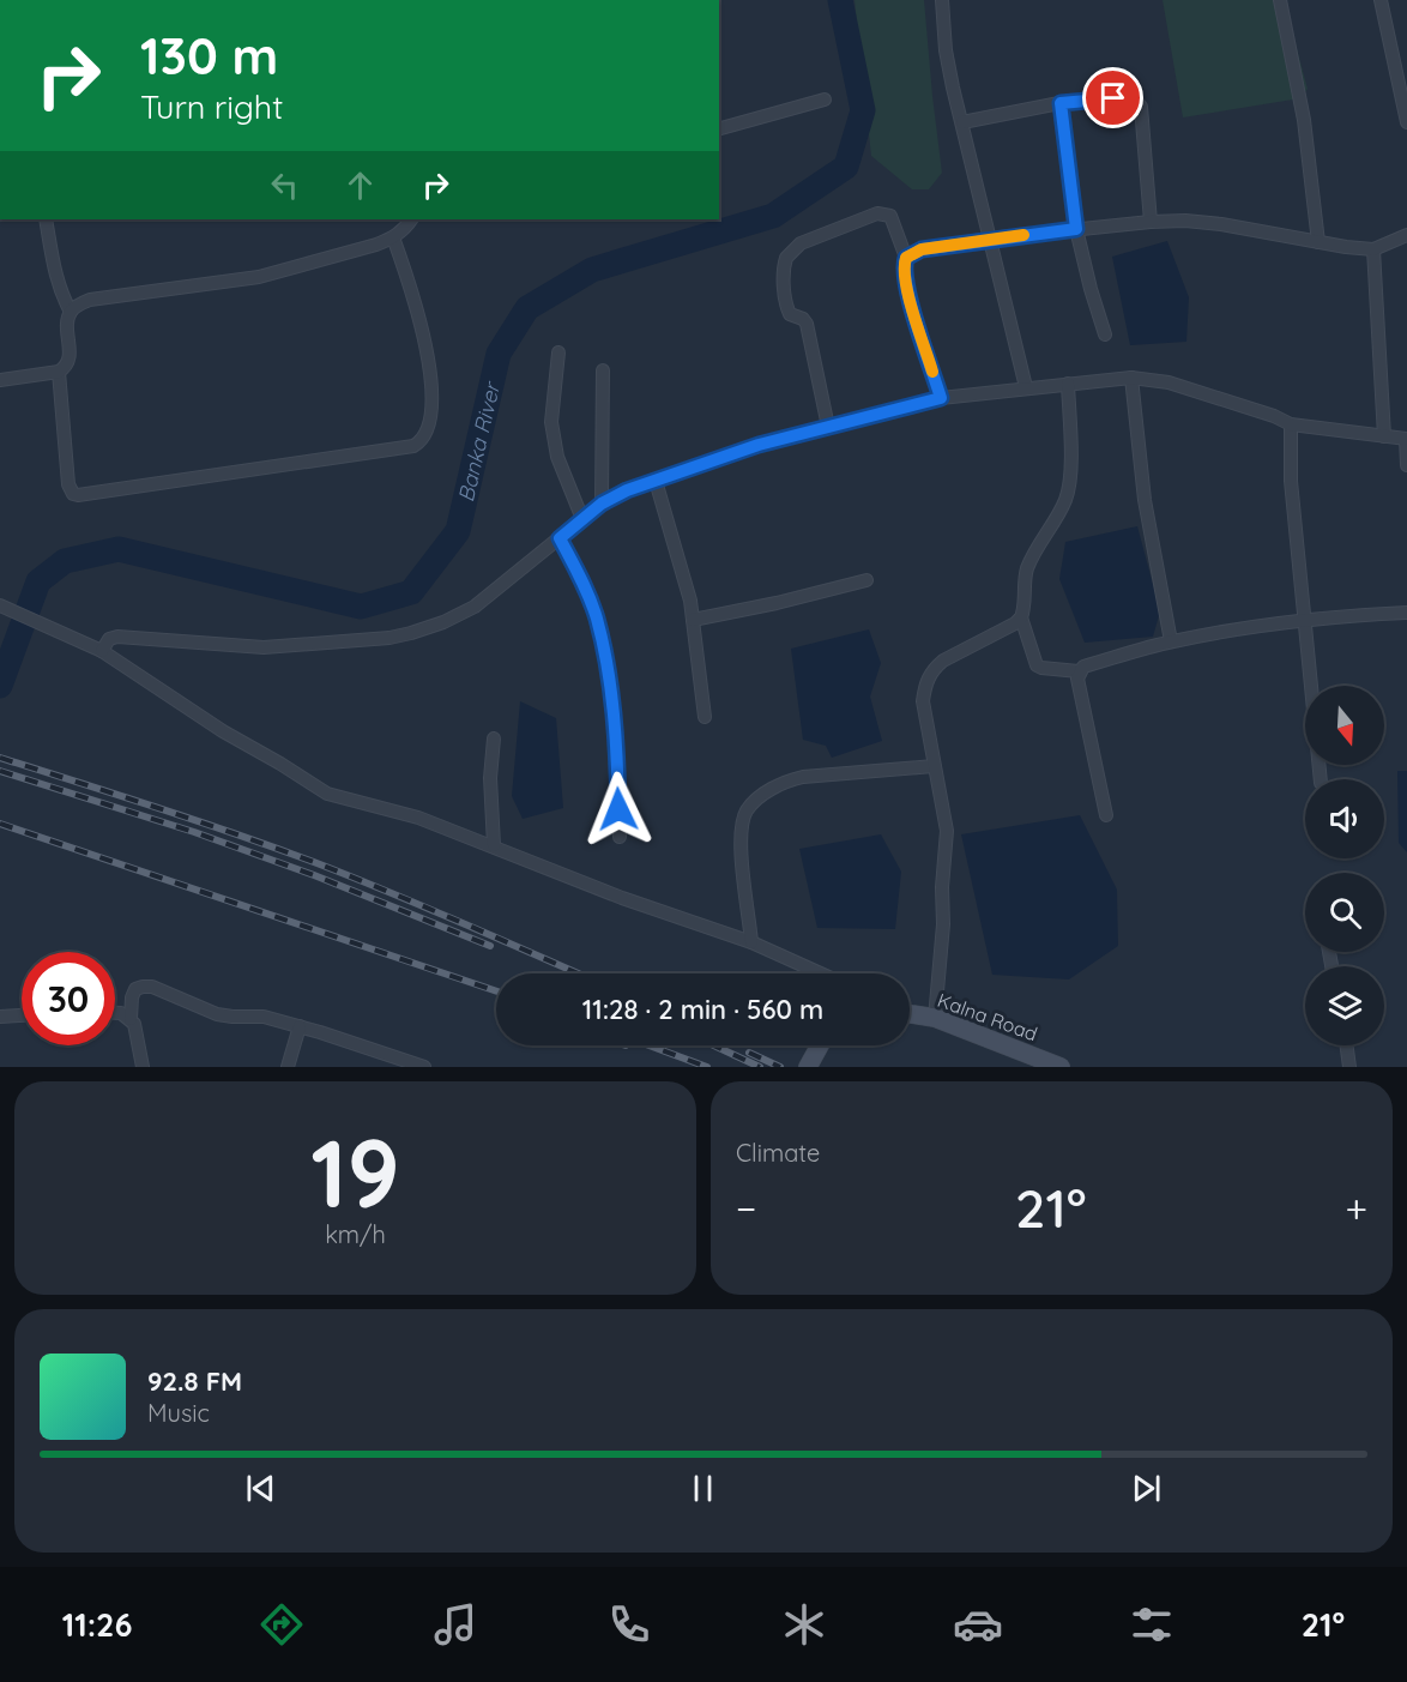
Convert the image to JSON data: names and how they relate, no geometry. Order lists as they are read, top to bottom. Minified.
{"streets":{"street":["Kalna Road"]},"water":["Banka River"],"north":"bottom","page":{"turn":["130 m","Turn right"],"limit":"30","trip":"11:28 · 2 min · 560 m","tile":[["19","km/h"],"Climate"],"heat":["−","21°","+"],"song":["92.8 FM","Music"],"tabs":["11:26","21°"]}}
